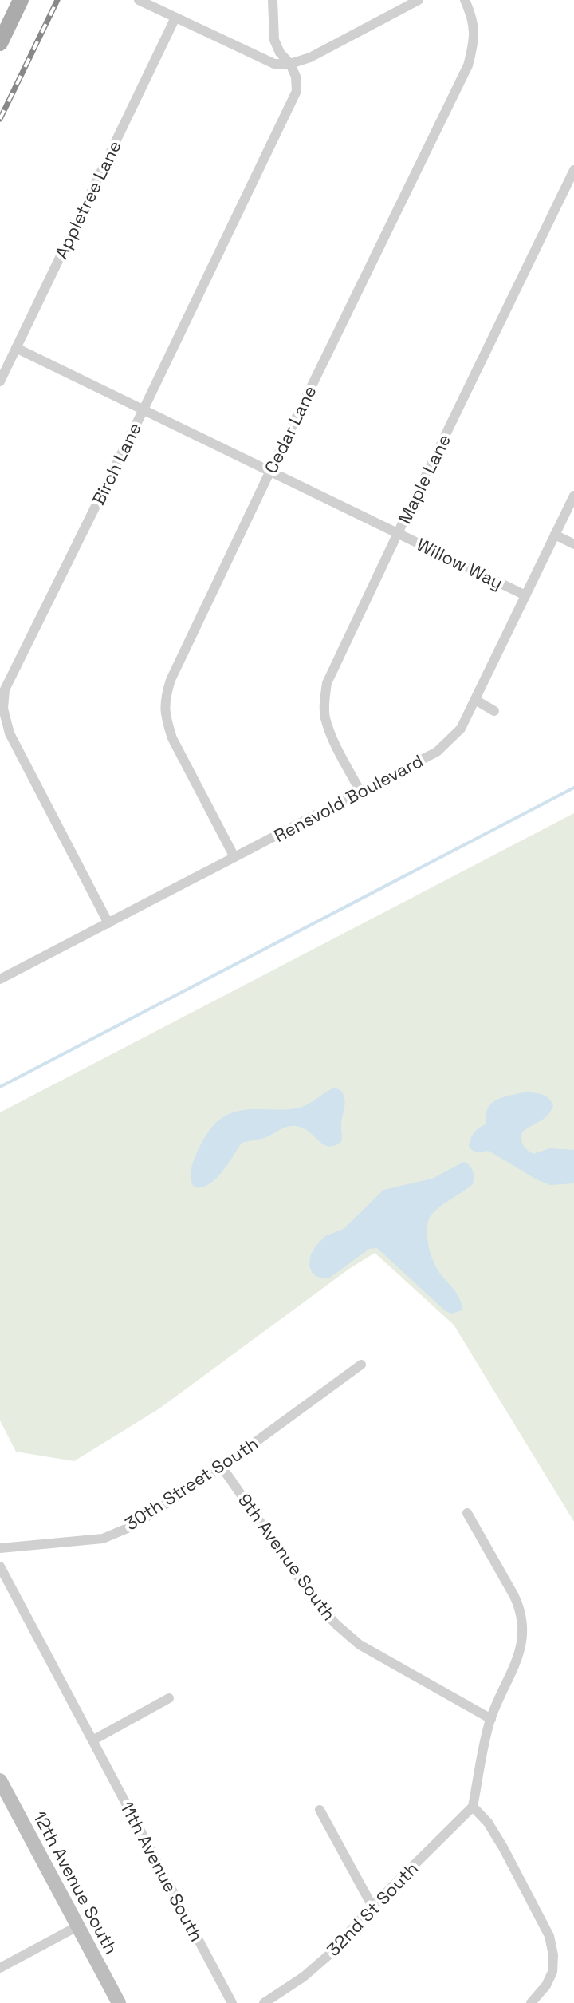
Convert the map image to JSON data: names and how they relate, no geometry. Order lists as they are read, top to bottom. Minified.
{"streets":{"street":["Appletree Lane","Cedar Lane","Birch Lane","Maple Lane","Willow Way","Rensvold Boulevard","30th Street South","9th Avenue South","11th Avenue South","12th Avenue South","32nd St South"]},"crossings":[["Appletree Lane","Willow Way"],["Cedar Lane","Willow Way"],["Cedar Lane","Rensvold Boulevard"],["Birch Lane","Willow Way"],["Birch Lane","Rensvold Boulevard"],["Maple Lane","Willow Way"],["Maple Lane","Rensvold Boulevard"],["Willow Way","Rensvold Boulevard"],["30th Street South","9th Avenue South"]]}
